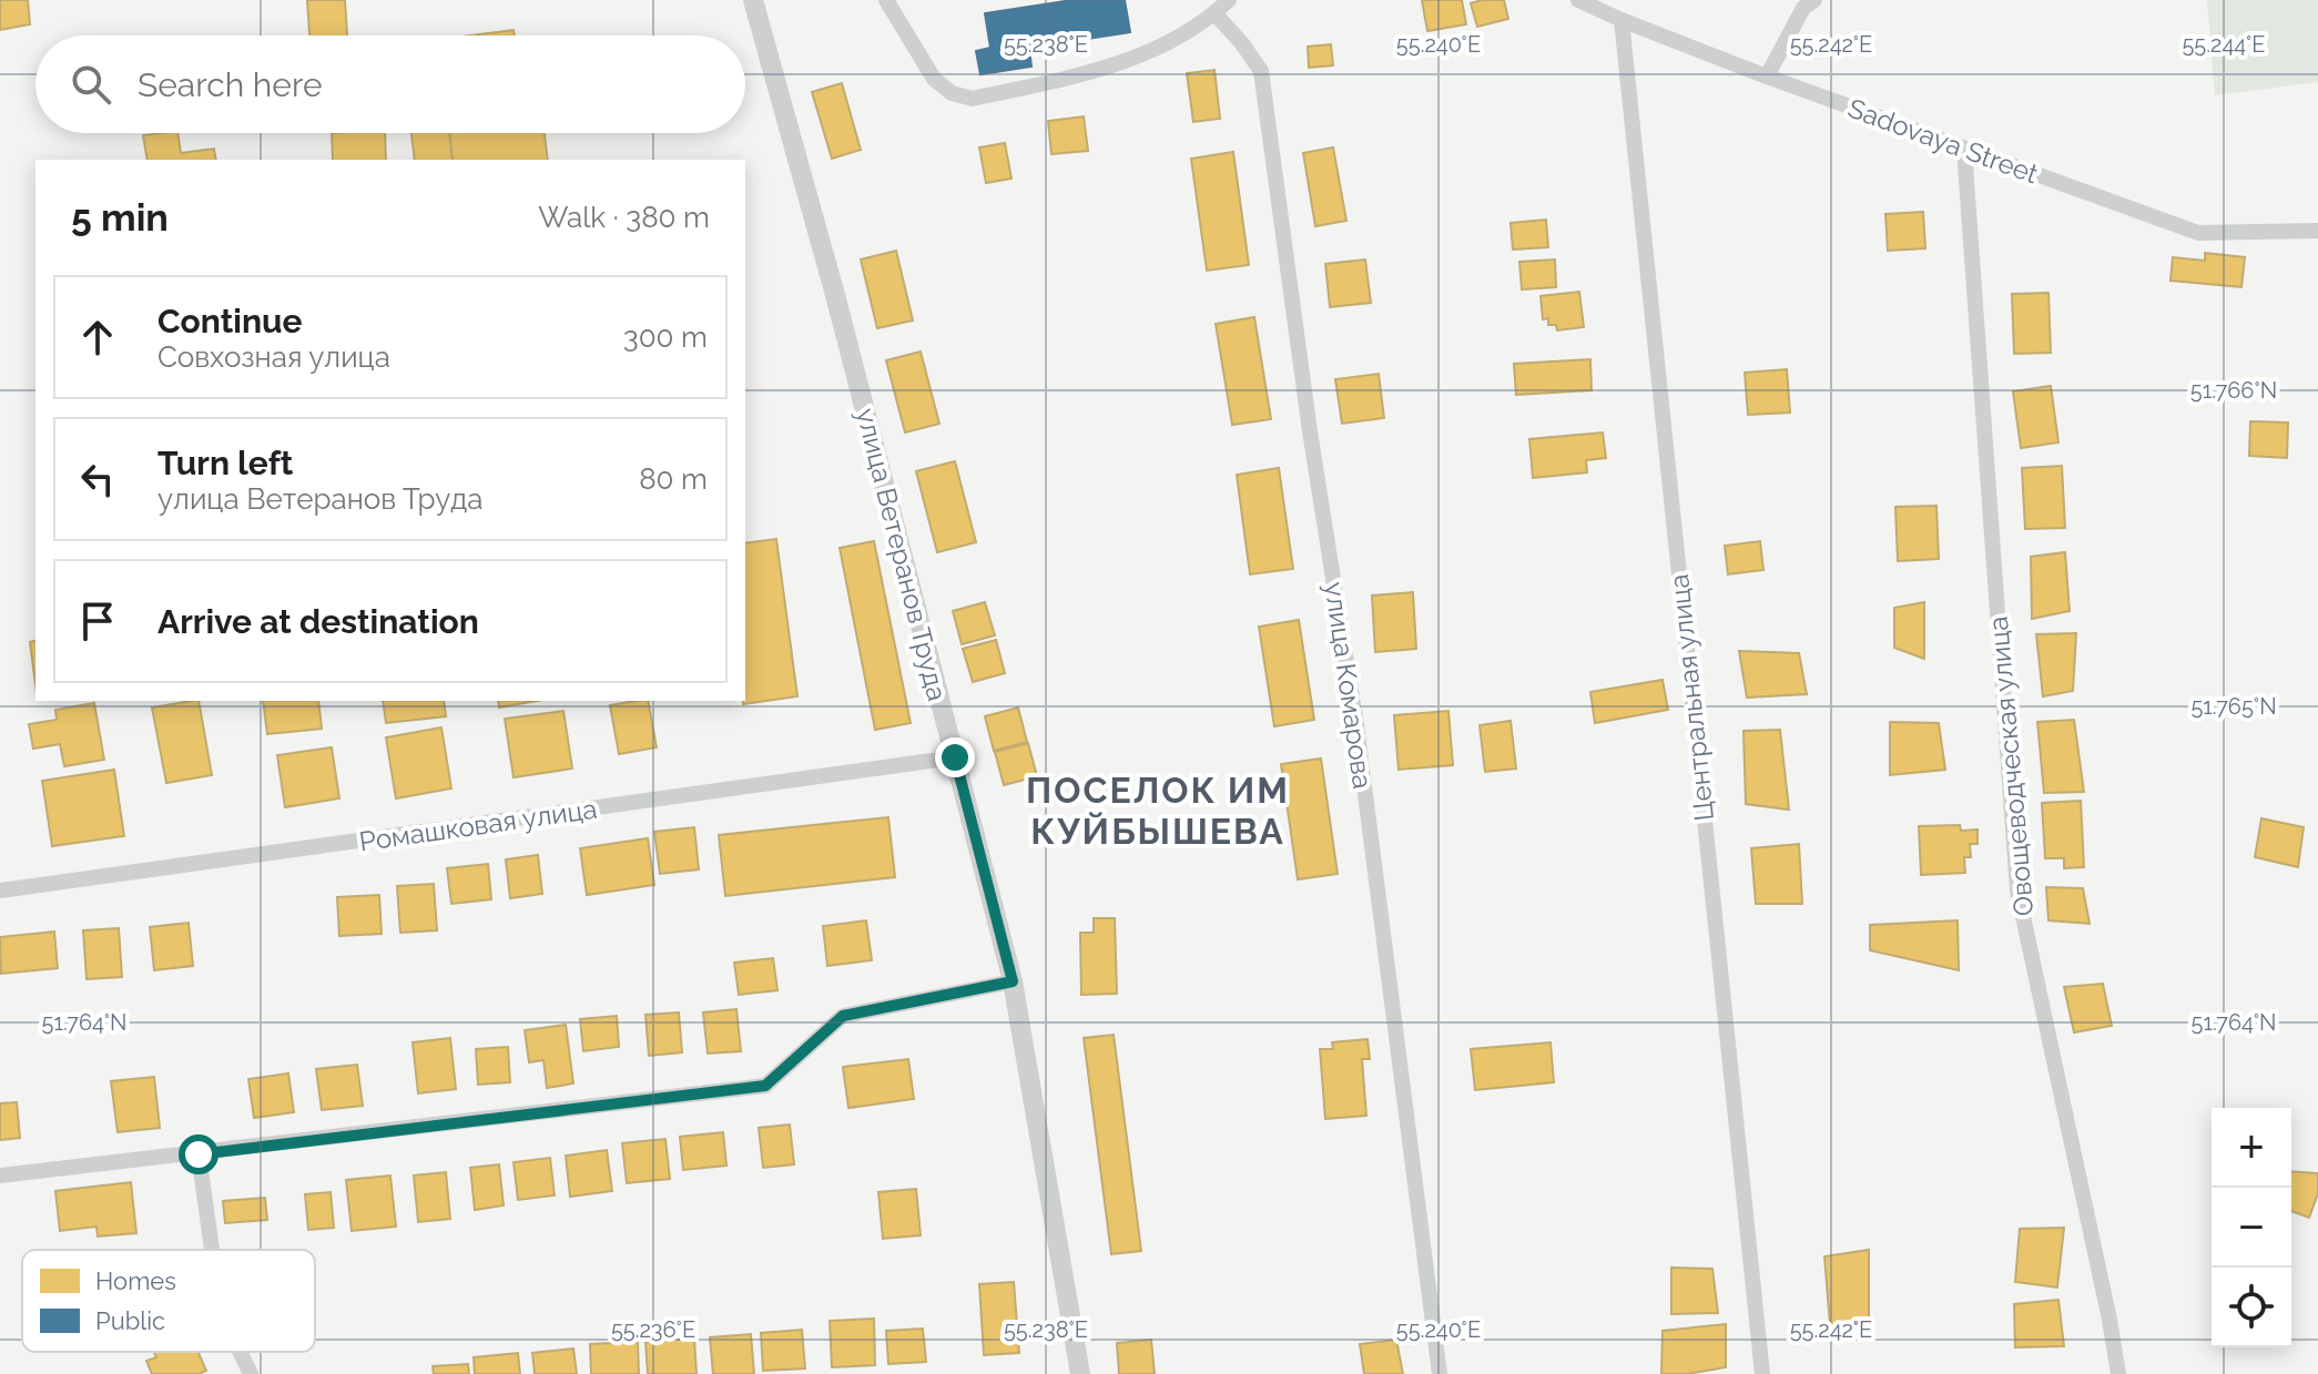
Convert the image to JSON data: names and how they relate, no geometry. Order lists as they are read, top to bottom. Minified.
{"streets":{"street":["Sadovaya Street","улица Ветеранов Труда","улица Комарова","Центральная улица","Овощеводческая улица","Ромашковая улица"]},"crossings":[["Sadovaya Street","Центральная улица"],["Sadovaya Street","Овощеводческая улица"],["улица Ветеранов Труда","Ромашковая улица"]],"districts":["ПОСЕЛОК ИМ КУЙБЫШЕВА"],"legend":["Homes","Public"],"page":{"search":"Search here","heading":["5 min","Walk · 380 m"],"list":[["Continue","Совхозная улица","300 m"],["Turn left","улица Ветеранов Труда","80 m"],"Arrive at destination"],"map_buttons":["+","−"]},"coordinates":["55.238°E","55.240°E","55.242°E","55.244°E","51.766°N","51.765°N","51.764°N","55.236°E"]}
